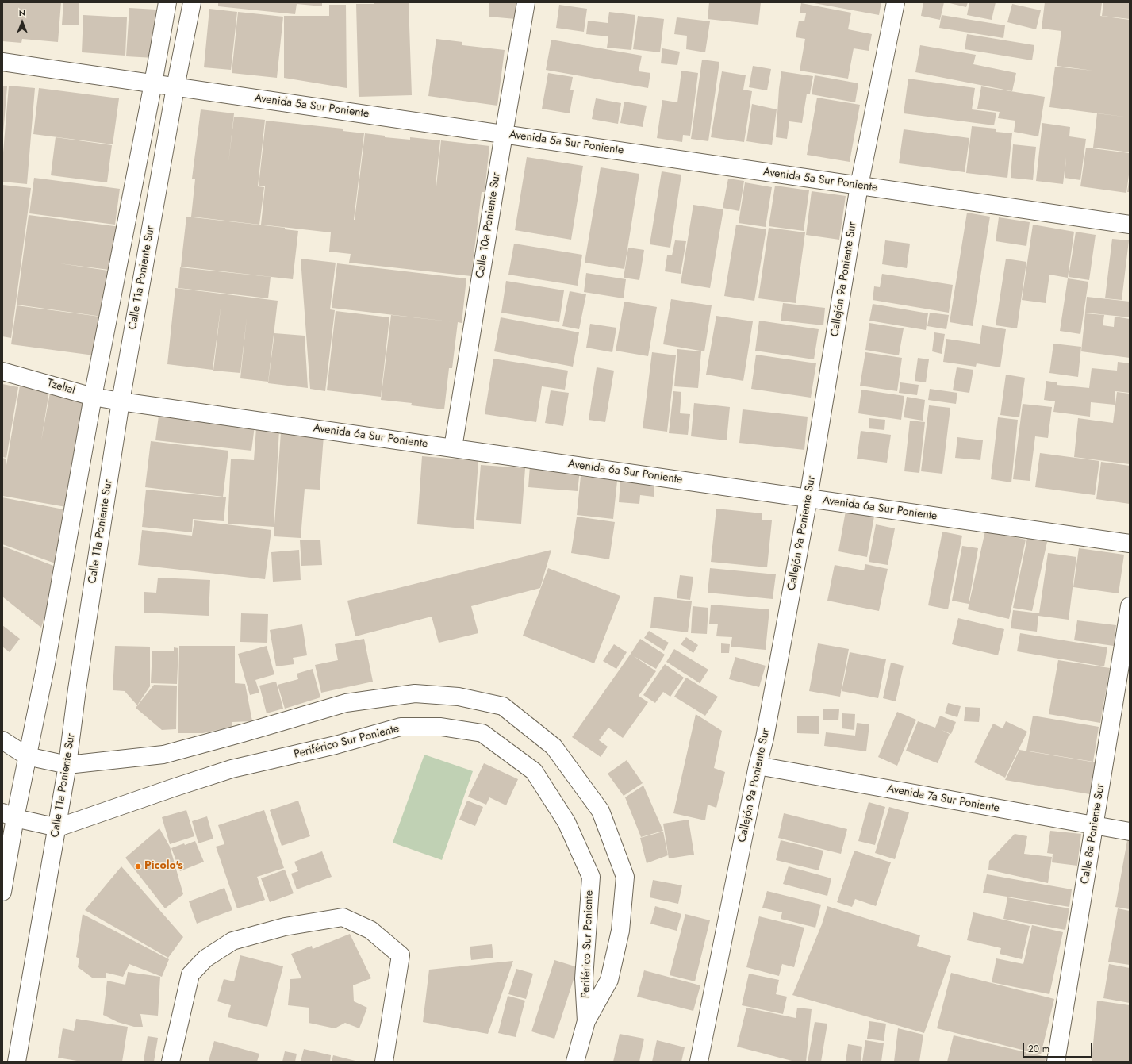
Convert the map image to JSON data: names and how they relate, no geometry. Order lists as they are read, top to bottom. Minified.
{"streets":{"street":["Avenida 5a Sur Poniente","Calle 10a Poniente Sur","Calle 11a Poniente Sur","Callejón 9a Poniente Sur","Tzeltal","Avenida 6a Sur Poniente","Periférico Sur Poniente","Avenida 7a Sur Poniente","Calle 8a Poniente Sur"]},"crossings":[["Avenida 5a Sur Poniente","Calle 10a Poniente Sur"],["Avenida 5a Sur Poniente","Calle 11a Poniente Sur"],["Avenida 5a Sur Poniente","Callejón 9a Poniente Sur"],["Calle 10a Poniente Sur","Avenida 6a Sur Poniente"],["Calle 11a Poniente Sur","Tzeltal"],["Calle 11a Poniente Sur","Avenida 6a Sur Poniente"],["Calle 11a Poniente Sur","Periférico Sur Poniente"],["Callejón 9a Poniente Sur","Avenida 6a Sur Poniente"],["Callejón 9a Poniente Sur","Avenida 7a Sur Poniente"],["Tzeltal","Avenida 6a Sur Poniente"],["Avenida 7a Sur Poniente","Calle 8a Poniente Sur"]],"places":["Picolo's"],"scale_bar":"20 m","north":"top"}
